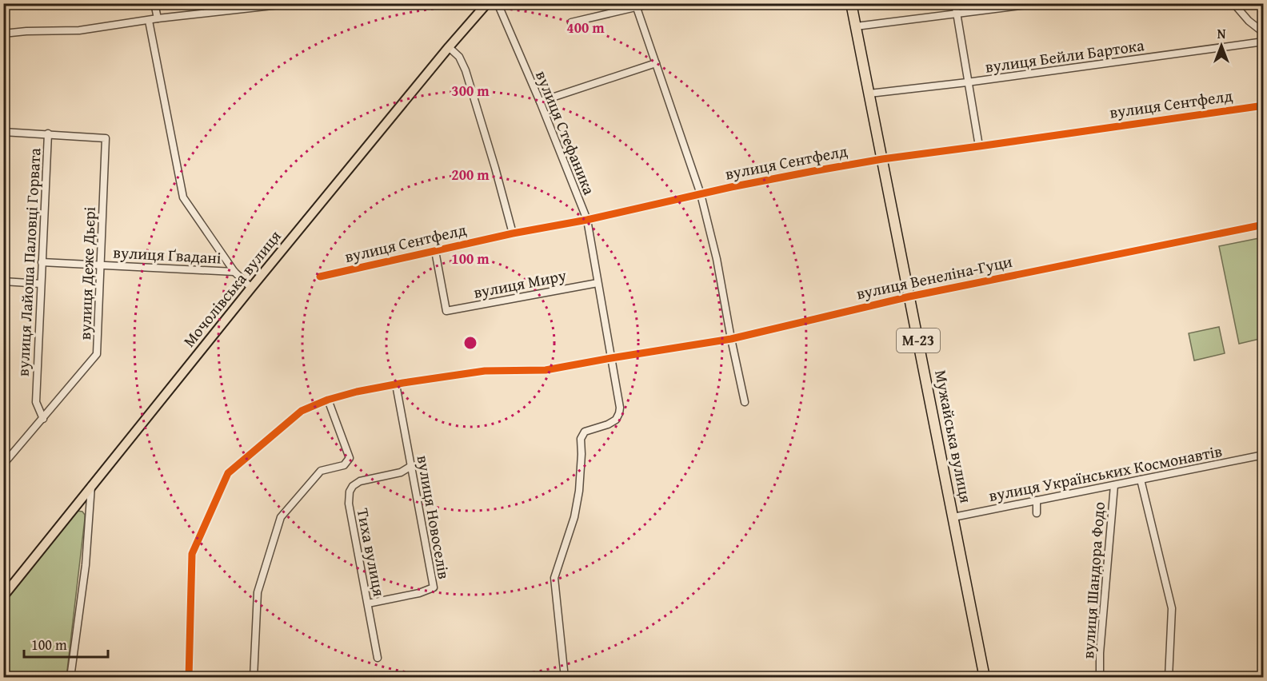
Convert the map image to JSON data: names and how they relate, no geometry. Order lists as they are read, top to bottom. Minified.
{"streets":{"highway":["М-23","Мужайська вулиця"],"main road":["Мочолівська вулиця"],"street":["вулиця Бейли Бартока","вулиця Сентфелд","вулиця Стефаника","вулиця Ґвадані","вулиця Лайоша Паловці Горвата","вулиця Деже Дьєрі","вулиця Венеліна-Гуци","вулиця Миру","вулиця Українських Космонавтів","вулиця Новоселів","Тиха вулиця","вулиця Шандора Фодо"]},"crossings":[["вулиця Бейли Бартока","Мужайська вулиця"],["вулиця Сентфелд","вулиця Стефаника"],["вулиця Сентфелд","вулиця Миру"],["вулиця Сентфелд","Мужайська вулиця"],["вулиця Стефаника","вулиця Венеліна-Гуци"],["вулиця Стефаника","вулиця Миру"],["вулиця Ґвадані","вулиця Лайоша Паловці Горвата"],["вулиця Ґвадані","вулиця Деже Дьєрі"],["вулиця Лайоша Паловці Горвата","вулиця Деже Дьєрі"],["вулиця Венеліна-Гуци","Мужайська вулиця"],["вулиця Венеліна-Гуци","вулиця Новоселів"],["Мужайська вулиця","вулиця Українських Космонавтів"],["вулиця Українських Космонавтів","вулиця Шандора Фодо"],["вулиця Новоселів","Тиха вулиця"]],"scale_bar":"100 m","north":"top","rings":["400 m","300 m","200 m","100 m"]}
